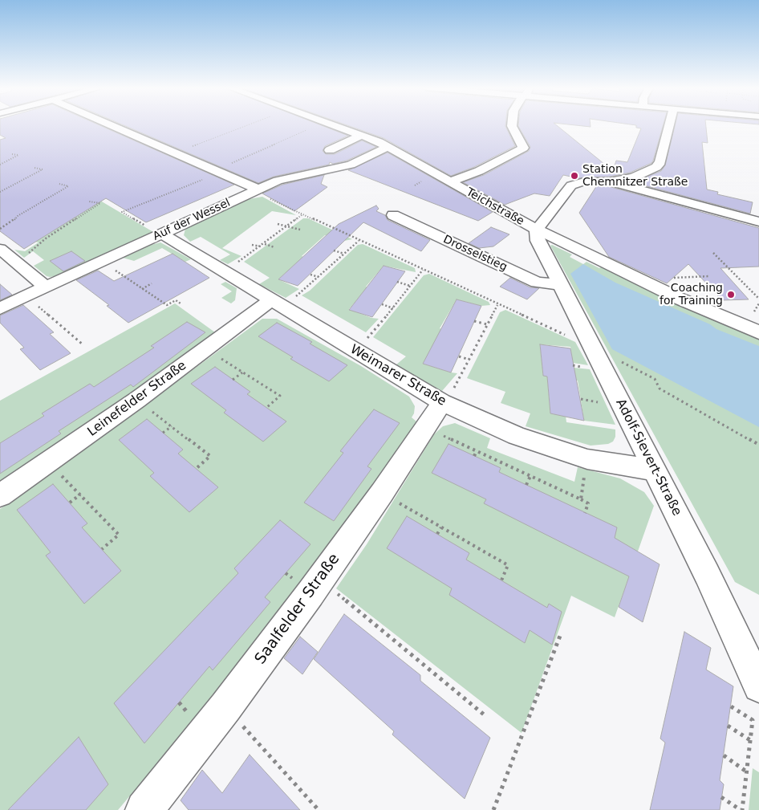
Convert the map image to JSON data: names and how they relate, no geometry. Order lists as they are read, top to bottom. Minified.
{"streets":{"street":["Teichstraße","Auf der Wessel","Drosselstieg","Weimarer Straße","Leinefelder Straße","Adolf-Sievert-Straße","Saalfelder Straße"]},"crossings":[["Teichstraße","Auf der Wessel"],["Teichstraße","Adolf-Sievert-Straße"],["Auf der Wessel","Weimarer Straße"],["Drosselstieg","Adolf-Sievert-Straße"],["Weimarer Straße","Leinefelder Straße"],["Weimarer Straße","Adolf-Sievert-Straße"],["Weimarer Straße","Saalfelder Straße"]],"places":["Station Chemnitzer Straße","Coaching for Training"]}
